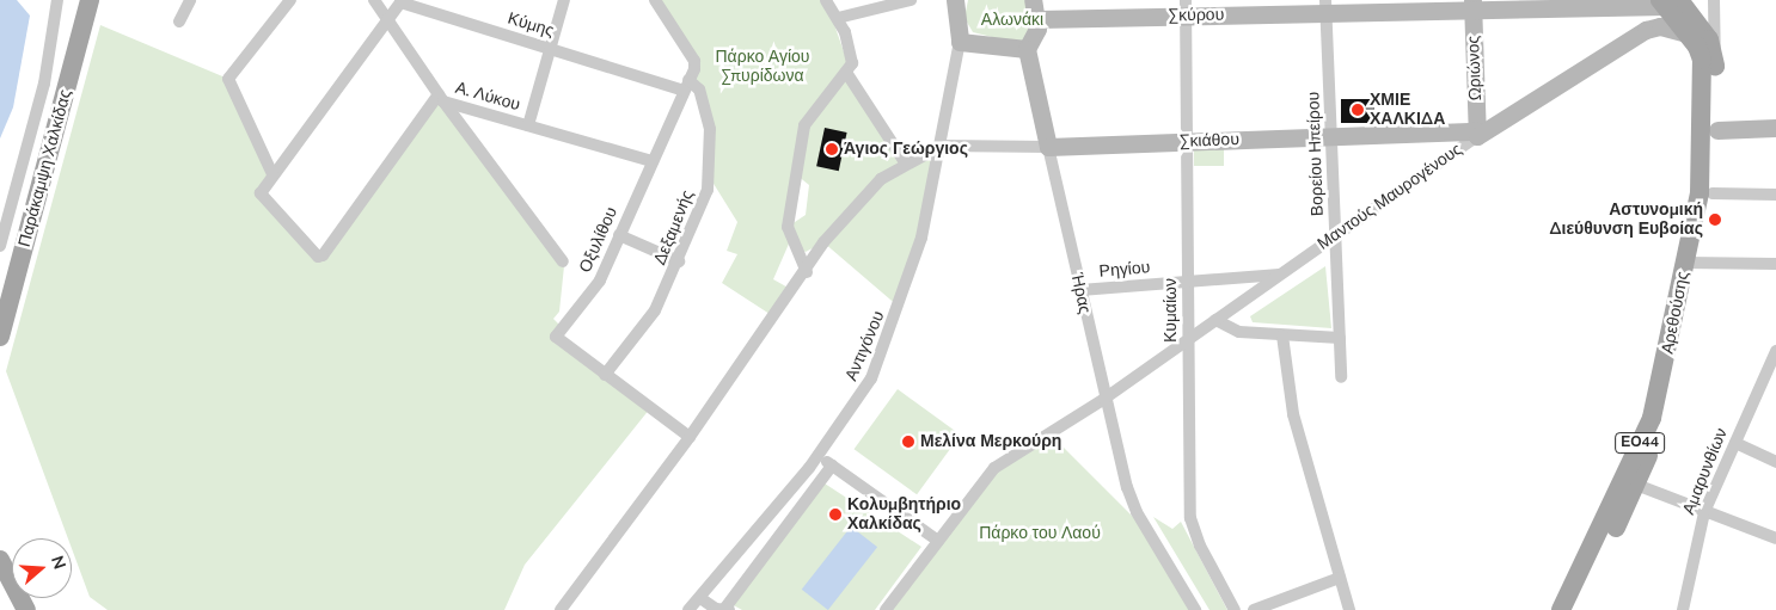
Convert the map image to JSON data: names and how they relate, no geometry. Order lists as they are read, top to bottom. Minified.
{"streets":{"main road":["Παράκαμψη Χαλκίδας","Αρεθούσης","ΕΟ44"],"street":["Σκύρου","Κύμης","Ωριώνος","Α. Λύκου","Σκιάθου","Βορείου Ηπείρου","Μαντούς Μαυρογένους","Δεξαμενής","Οξυλίθου","Ρηγίου","Ήρας","Κυμαίων","Αντιγόνου","Αμαρυνθίων"]},"crossings":[["Σκύρου","Ωριώνος"],["Σκύρου","Βορείου Ηπείρου"],["Σκύρου","Κυμαίων"],["Σκύρου","Αρεθούσης"],["Σκύρου","ΕΟ44"],["Κύμης","Α. Λύκου"],["Κύμης","Δεξαμενής"],["Κύμης","Οξυλίθου"],["Ωριώνος","Σκιάθου"],["Ωριώνος","Μαντούς Μαυρογένους"],["Α. Λύκου","Οξυλίθου"],["Σκιάθου","Βορείου Ηπείρου"],["Σκιάθου","Μαντούς Μαυρογένους"],["Σκιάθου","Ήρας"],["Σκιάθου","Κυμαίων"],["Σκιάθου","Αντιγόνου"],["Βορείου Ηπείρου","Μαντούς Μαυρογένους"],["Μαντούς Μαυρογένους","Ρηγίου"],["Μαντούς Μαυρογένους","Ήρας"],["Μαντούς Μαυρογένους","Κυμαίων"],["Μαντούς Μαυρογένους","Αρεθούσης"],["Δεξαμενής","Οξυλίθου"],["Ρηγίου","Ήρας"],["Ρηγίου","Κυμαίων"],["Αρεθούσης","ΕΟ44"]],"parks":["Αλωνάκι","Πάρκο Αγίου Σπυρίδωνα","Πάρκο του Λαού"],"places":["ΧΜΙΕ ΧΑΛΚΙΔΑ","Άγιος Γεώργιος","Αστυνομική Διεύθυνση Ευβοίας","Μελίνα Μερκούρη","Κολυμβητήριο Χαλκίδας"],"north":"right"}
